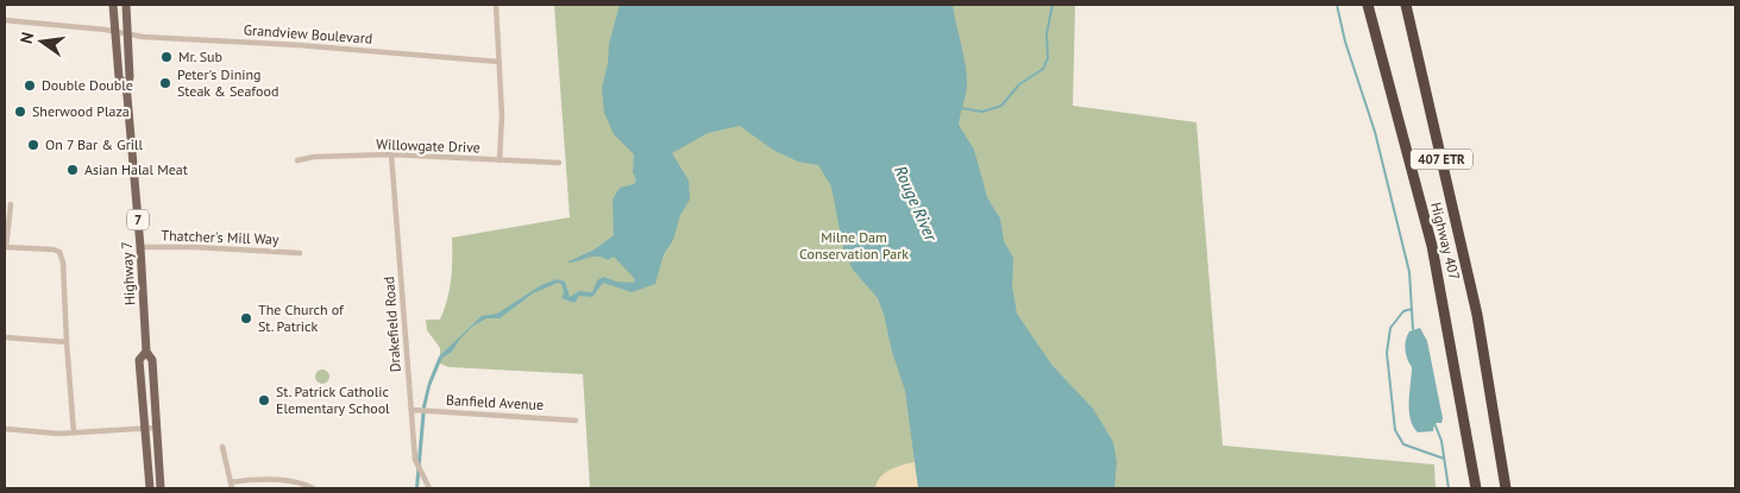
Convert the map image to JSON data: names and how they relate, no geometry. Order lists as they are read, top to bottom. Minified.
{"streets":{"highway":["407 ETR","Highway 407"],"main road":["7","Highway 7"],"street":["Grandview Boulevard","Willowgate Drive","Thatcher's Mill Way","Drakefield Road","Banfield Avenue"]},"crossings":[["Grandview Boulevard","Highway 7"],["Willowgate Drive","Drakefield Road"],["Thatcher's Mill Way","Highway 7"],["Drakefield Road","Banfield Avenue"]],"water":["Rouge River"],"parks":["Milne Dam Conservation Park"],"places":["Mr. Sub","Peter's Dining Steak & Seafood","Double Double","Sherwood Plaza","On 7 Bar & Grill","Asian Halal Meat","The Church of St. Patrick","St. Patrick Catholic Elementary School"],"north":"left"}
